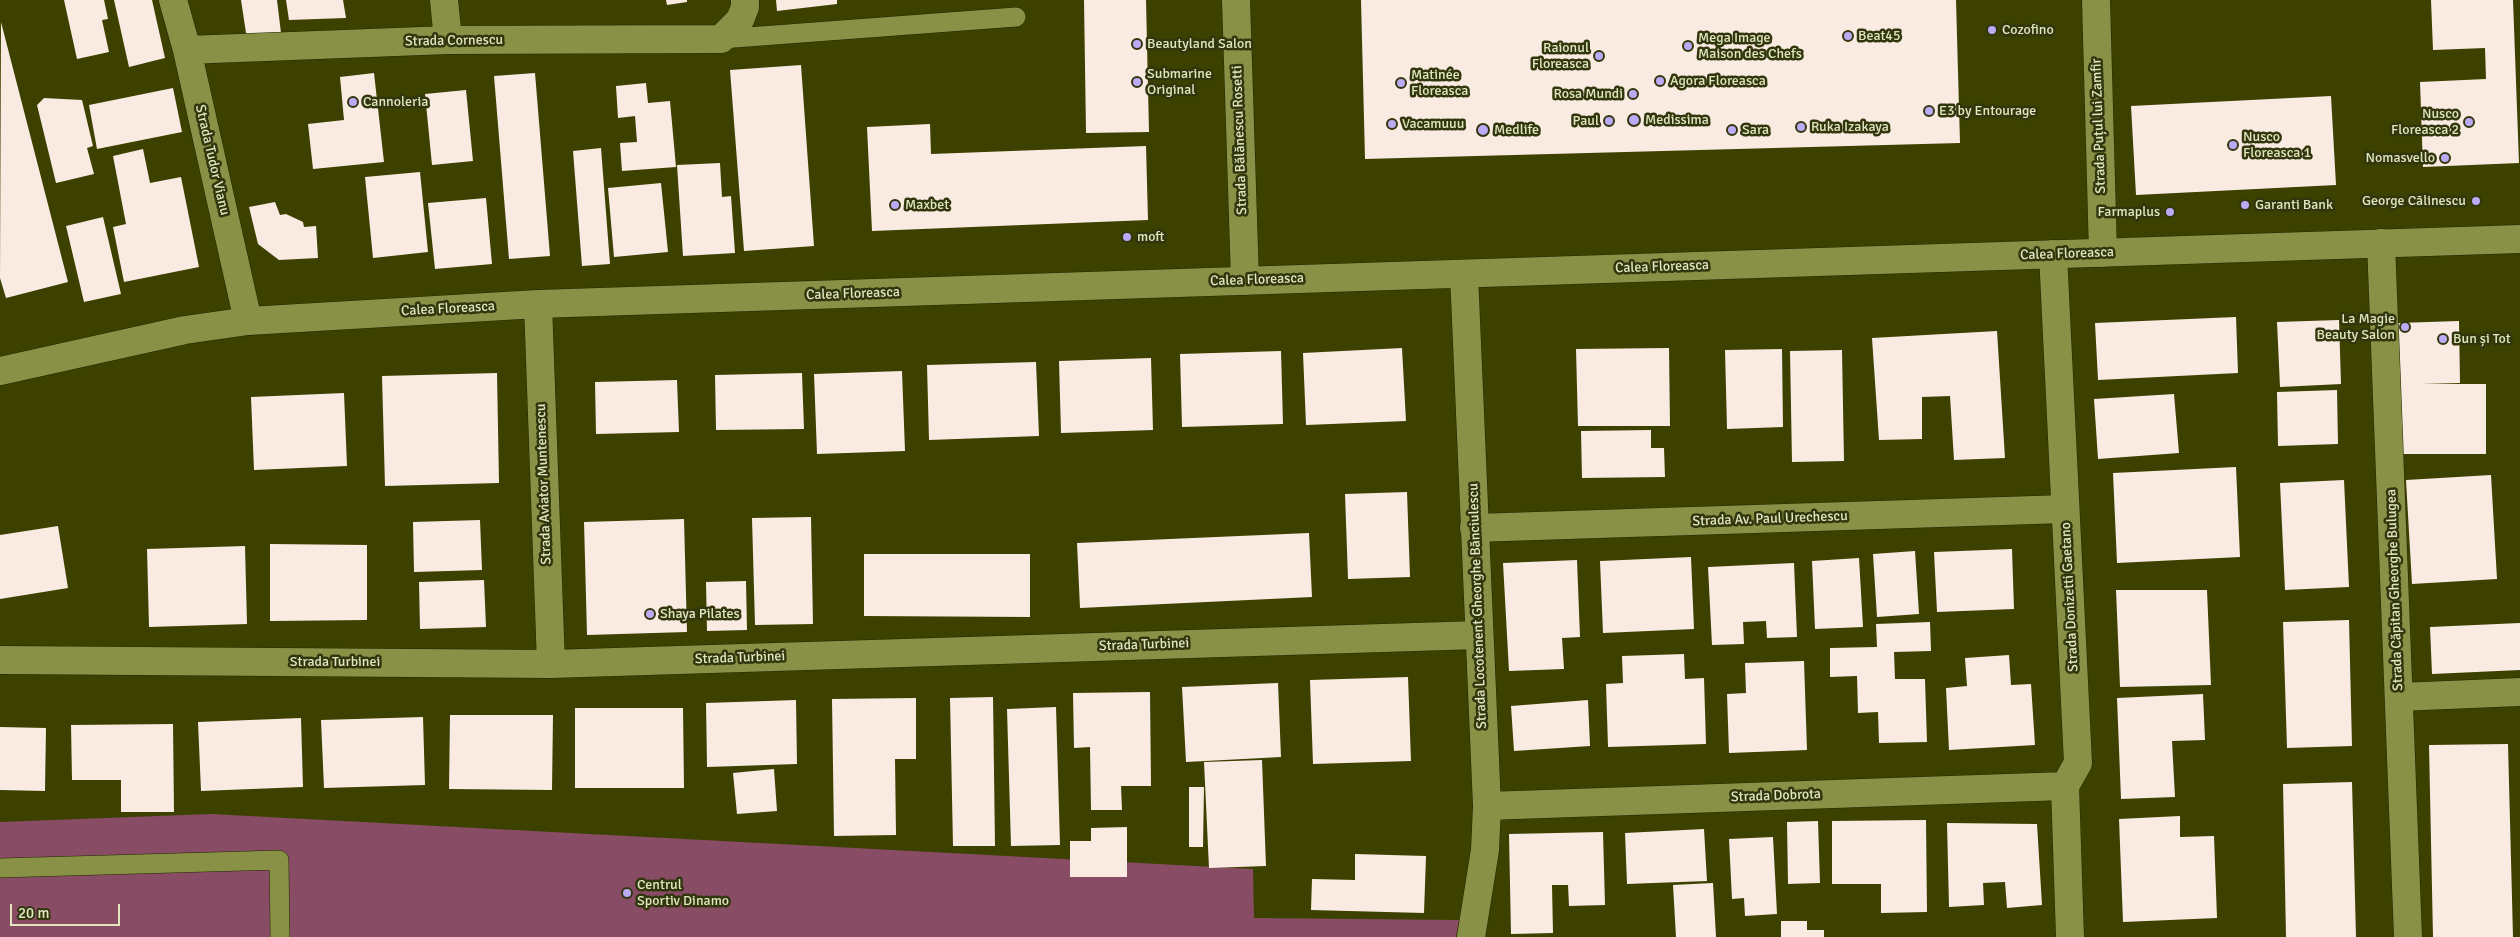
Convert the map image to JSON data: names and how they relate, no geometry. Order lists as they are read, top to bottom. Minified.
{"streets":{"street":["Strada Cornescu","Strada Puțul lui Zamfir","Strada Bălănescu Rosetti","Strada Tudor Vianu","Calea Floreasca","Strada Aviator Muntenescu","Strada Av. Paul Urechescu","Strada Căpitan Gheorghe Bulugea","Strada Donizetti Gaetano","Strada Locotenent Gheorghe Bănciulescu","Strada Turbinei","Strada Dobrota"]},"crossings":[["Strada Cornescu","Strada Tudor Vianu"],["Strada Puțul lui Zamfir","Calea Floreasca"],["Strada Bălănescu Rosetti","Calea Floreasca"],["Strada Tudor Vianu","Calea Floreasca"],["Calea Floreasca","Strada Aviator Muntenescu"],["Calea Floreasca","Strada Căpitan Gheorghe Bulugea"],["Calea Floreasca","Strada Donizetti Gaetano"],["Calea Floreasca","Strada Locotenent Gheorghe Bănciulescu"],["Strada Aviator Muntenescu","Strada Turbinei"],["Strada Av. Paul Urechescu","Strada Donizetti Gaetano"],["Strada Av. Paul Urechescu","Strada Locotenent Gheorghe Bănciulescu"],["Strada Donizetti Gaetano","Strada Dobrota"],["Strada Locotenent Gheorghe Bănciulescu","Strada Turbinei"],["Strada Locotenent Gheorghe Bănciulescu","Strada Dobrota"]],"places":["Cozofino","Beat45","Beautyland Salon","Mega Image Maison des Chefs","Raionul Floreasca","Agora Floreasca","Submarine Original","Matinée Floreasca","Rosa Mundi","Cannoleria","E3 by Entourage","Medissima","Paul","Nusco Floreasca 2","Vacamuuu","Ruka Izakaya","Medlife","Sara","Nusco Floreasca 1","Nomasvello","George Călinescu","Maxbet","Garanti Bank","Farmaplus","moft","La Magie Beauty Salon","Bun și Tot","Shaya Pilates","Centrul Sportiv Dinamo"],"scale_bar":"20 m"}
